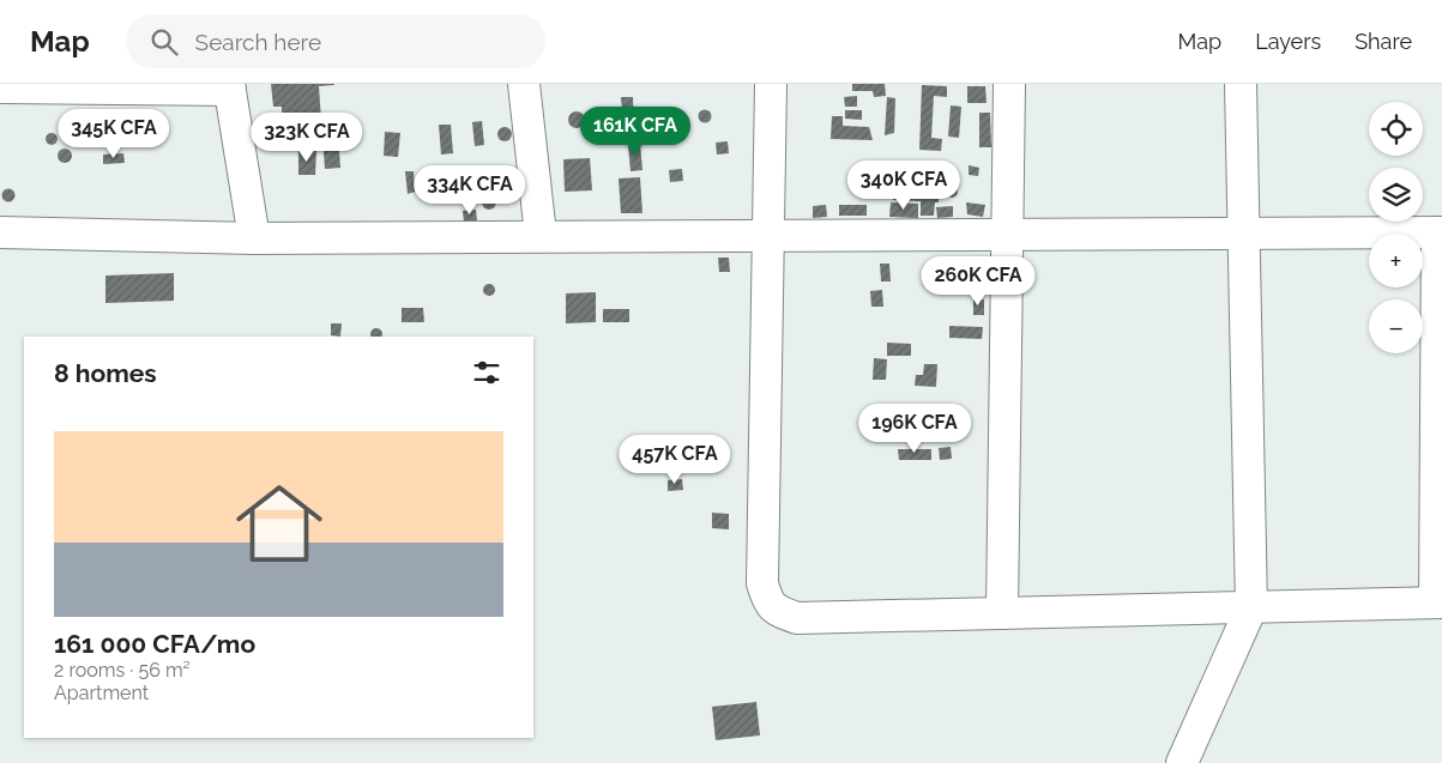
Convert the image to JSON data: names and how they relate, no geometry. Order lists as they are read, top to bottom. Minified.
{"page":{"header":"Map","search":"Search here","nav":["Map","Layers","Share"],"map_buttons":["+","−"],"price":["161K CFA","345K CFA","323K CFA","340K CFA","334K CFA","260K CFA","196K CFA","457K CFA"],"heading":"8 homes","list":[{"name":"161 000 CFA/mo","note":"2 rooms · 56 m² · Apartment"}]}}
